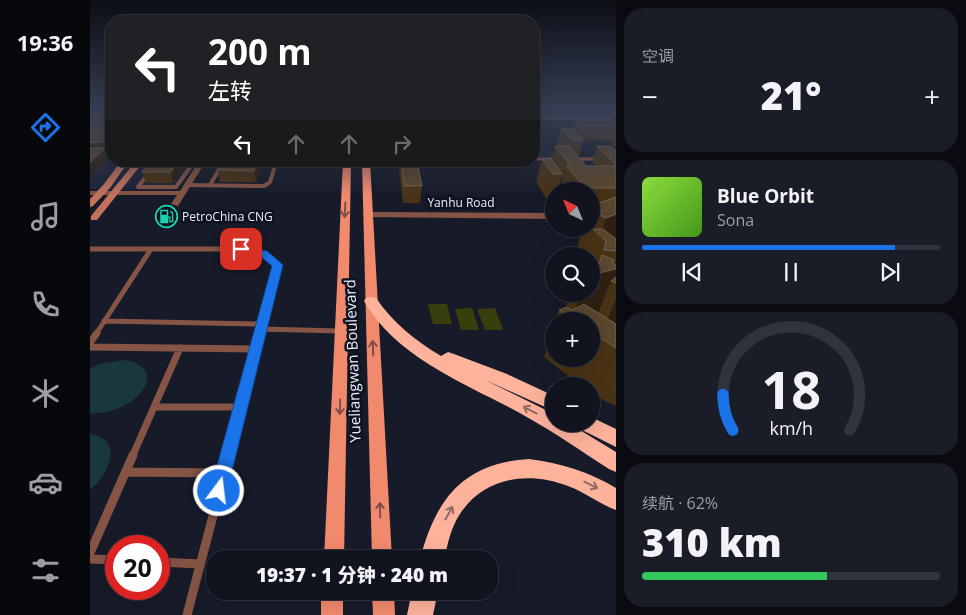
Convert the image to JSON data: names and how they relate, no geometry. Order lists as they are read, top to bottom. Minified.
{"streets":{"main road":["Yueliangwan Boulevard"],"street":["Yanhu Road"]},"crossings":[["Yanhu Road","Yueliangwan Boulevard"]],"places":{"fuel station":["PetroChina CNG"]},"north":"top left","page":{"tabs":"19:36","tile":["空调",["续航 · 62%","310 km"]],"turn":["200 m","左转"],"heat":["−","21°","+"],"song":["Blue Orbit","Sona"],"map_buttons":["+","−"],"limit":"20","trip":"19:37 · 1 分钟 · 240 m","gauge":["18","km/h"]}}
